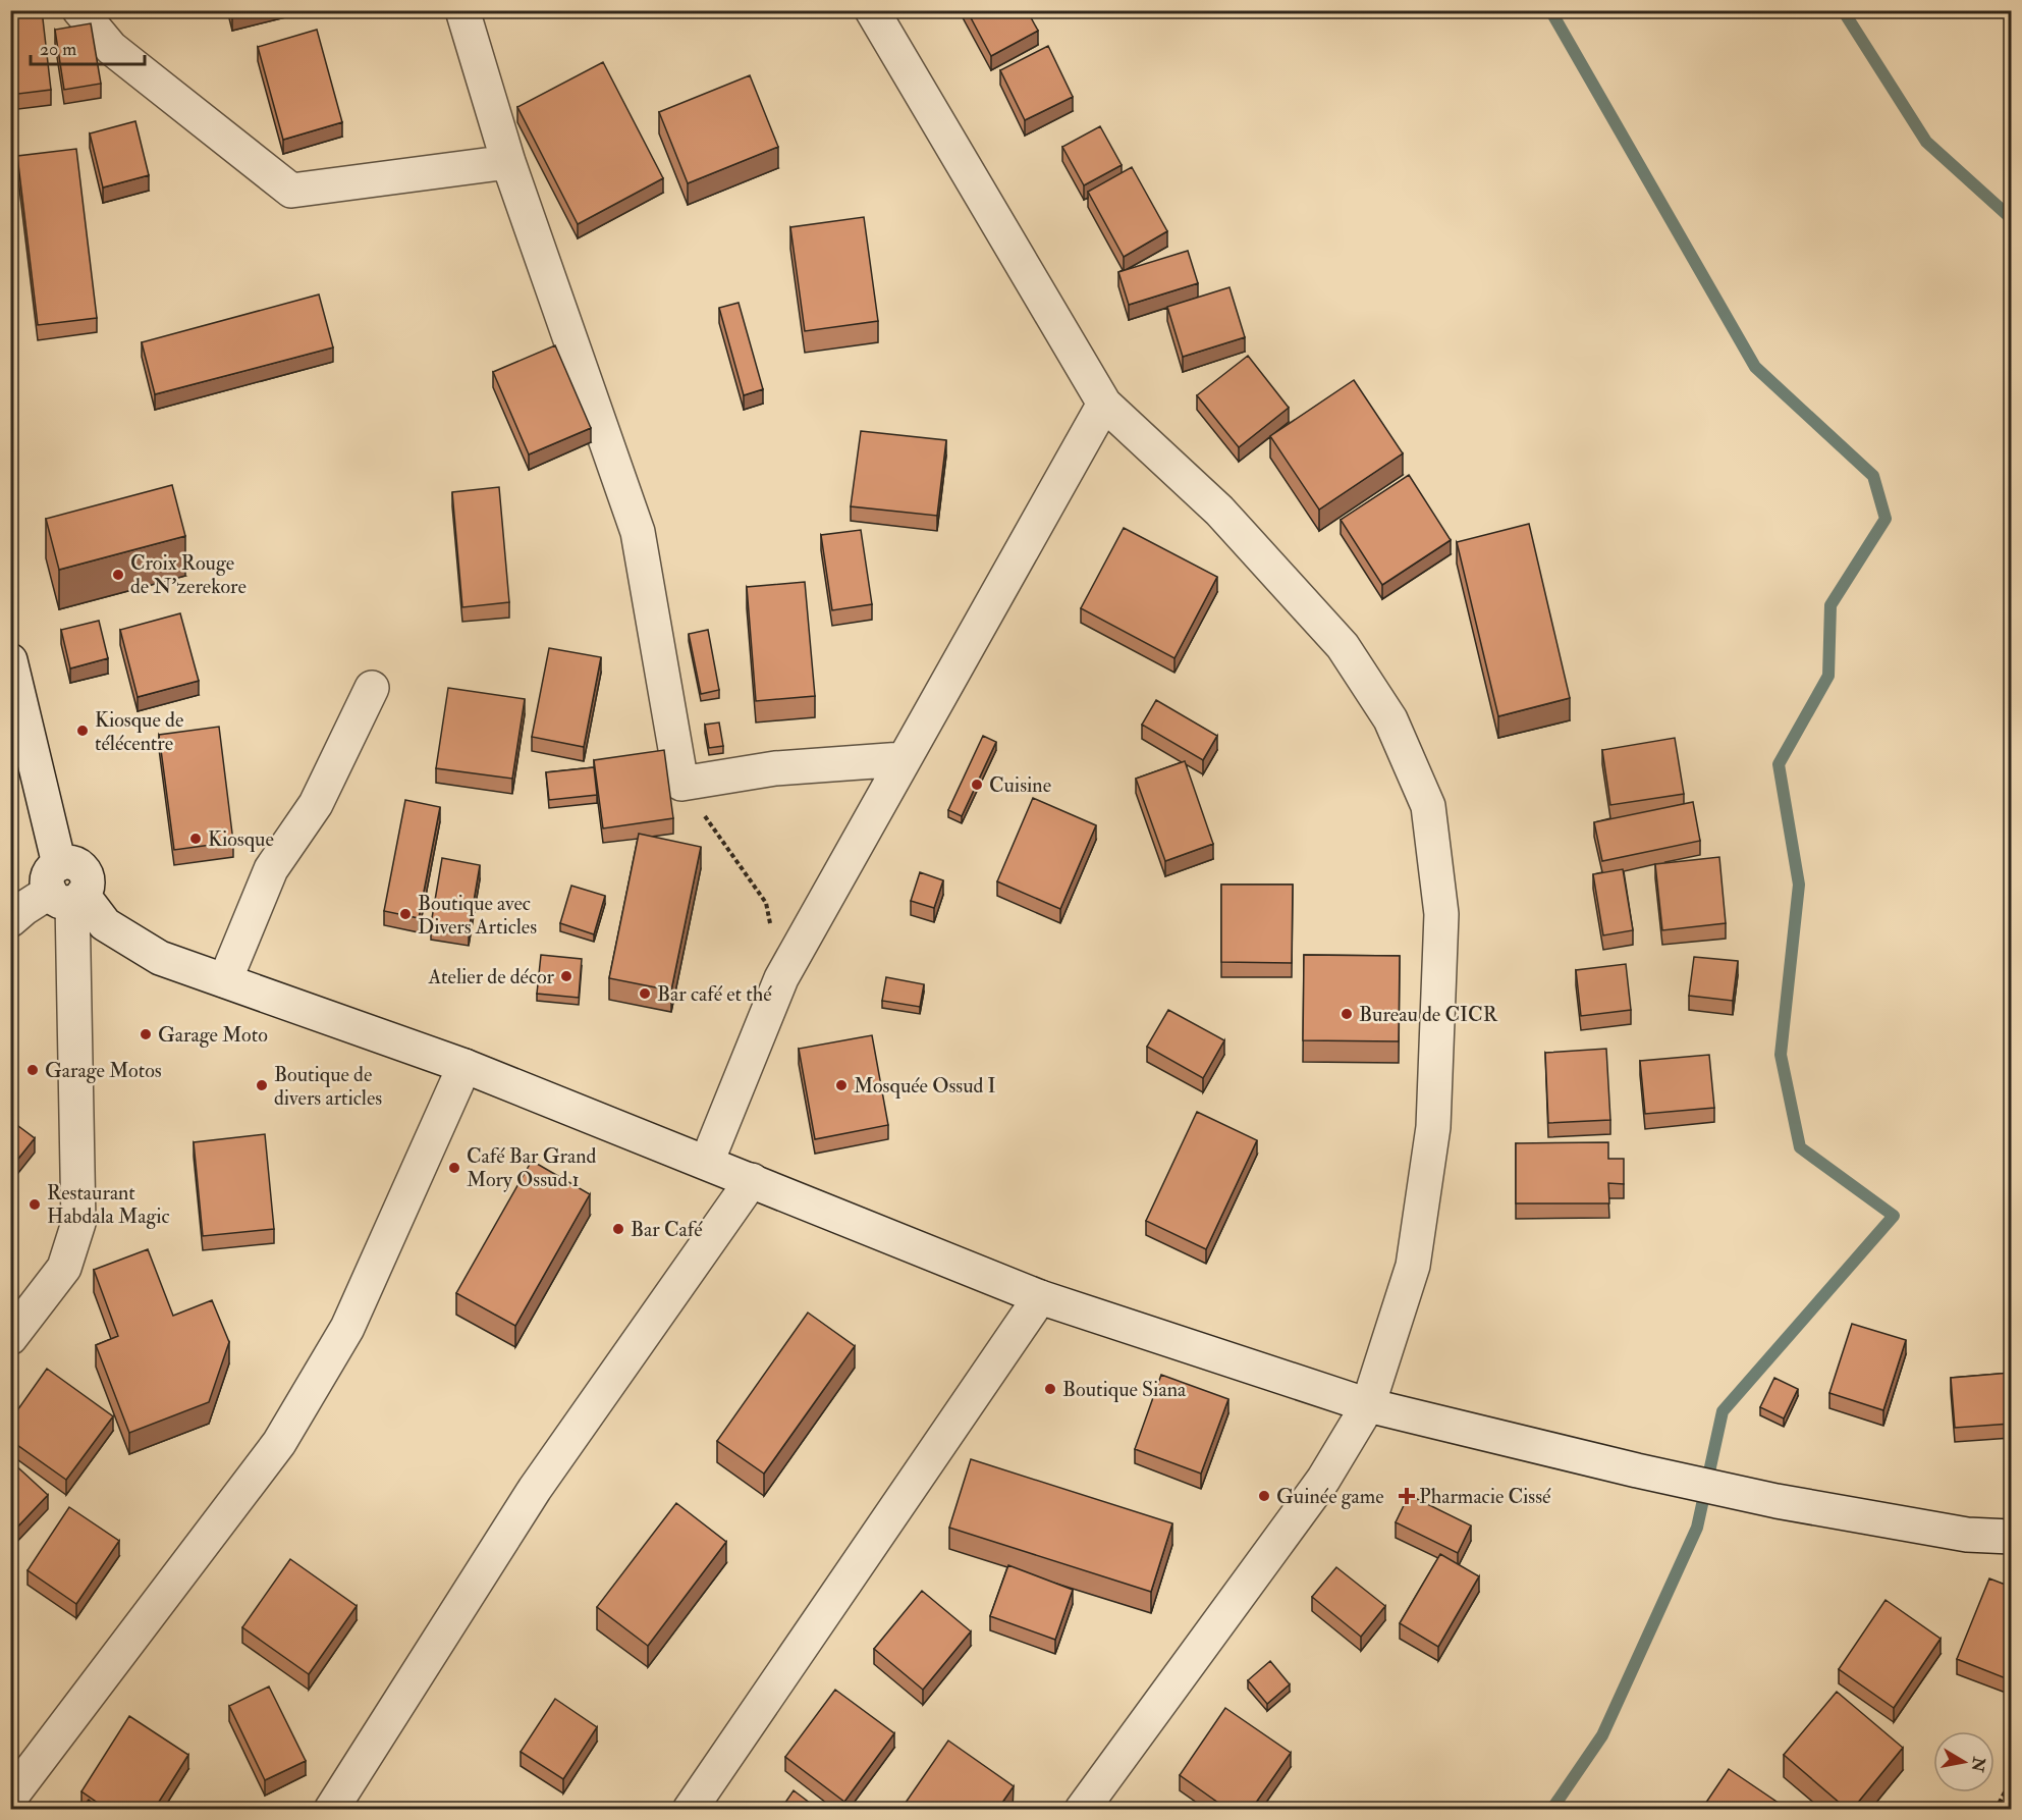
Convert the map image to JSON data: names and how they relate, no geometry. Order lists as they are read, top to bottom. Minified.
{"places":{"other":["Croix Rouge de N'zerekore","Kiosque de télécentre","Cuisine","Kiosque","Boutique avec Divers Articles","Atelier de décor","Bar café et thé","Bureau de CICR","Garage Moto","Garage Motos","Boutique de divers articles","Mosquée Ossud I","Café Bar Grand Mory Ossud 1","Restaurant Habdala Magic","Bar Café","Boutique Siana","Guinée game"],"health":["Pharmacie Cissé"]},"scale_bar":"20 m","north":"right"}
